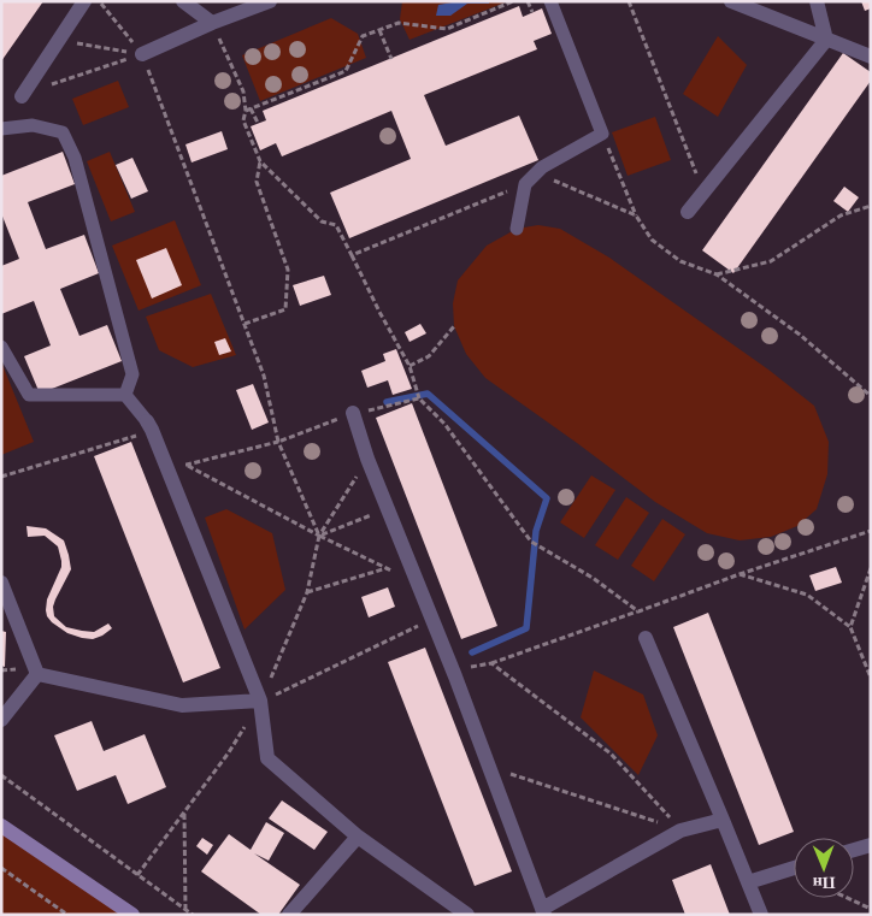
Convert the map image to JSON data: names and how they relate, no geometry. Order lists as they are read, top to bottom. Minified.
{"north":"bottom"}
